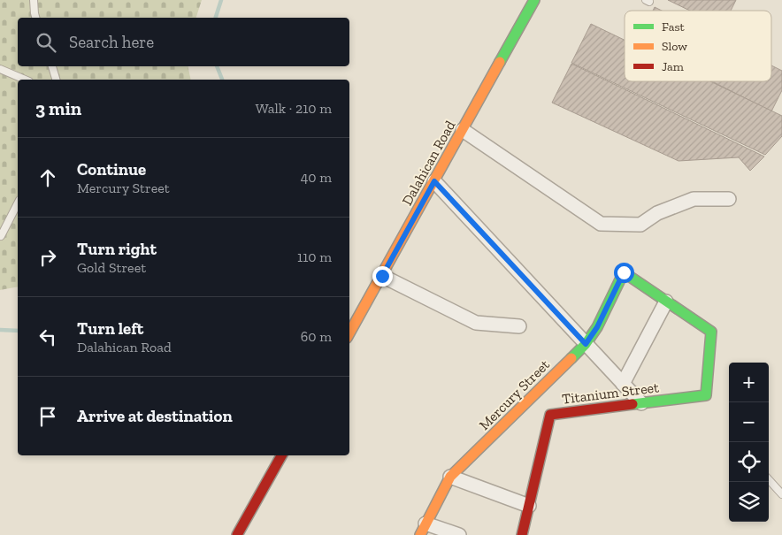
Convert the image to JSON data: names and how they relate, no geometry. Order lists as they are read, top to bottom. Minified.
{"streets":{"street":["Dalahican Road","Titanium Street","Mercury Street"]},"crossings":[["Titanium Street","Mercury Street"]],"legend":["Fast","Slow","Jam"],"page":{"search":"Search here","heading":["3 min","Walk · 210 m"],"list":[["Continue","Mercury Street","40 m"],["Turn right","Gold Street","110 m"],["Turn left","Dalahican Road","60 m"],"Arrive at destination"],"map_buttons":["+","−"]}}
